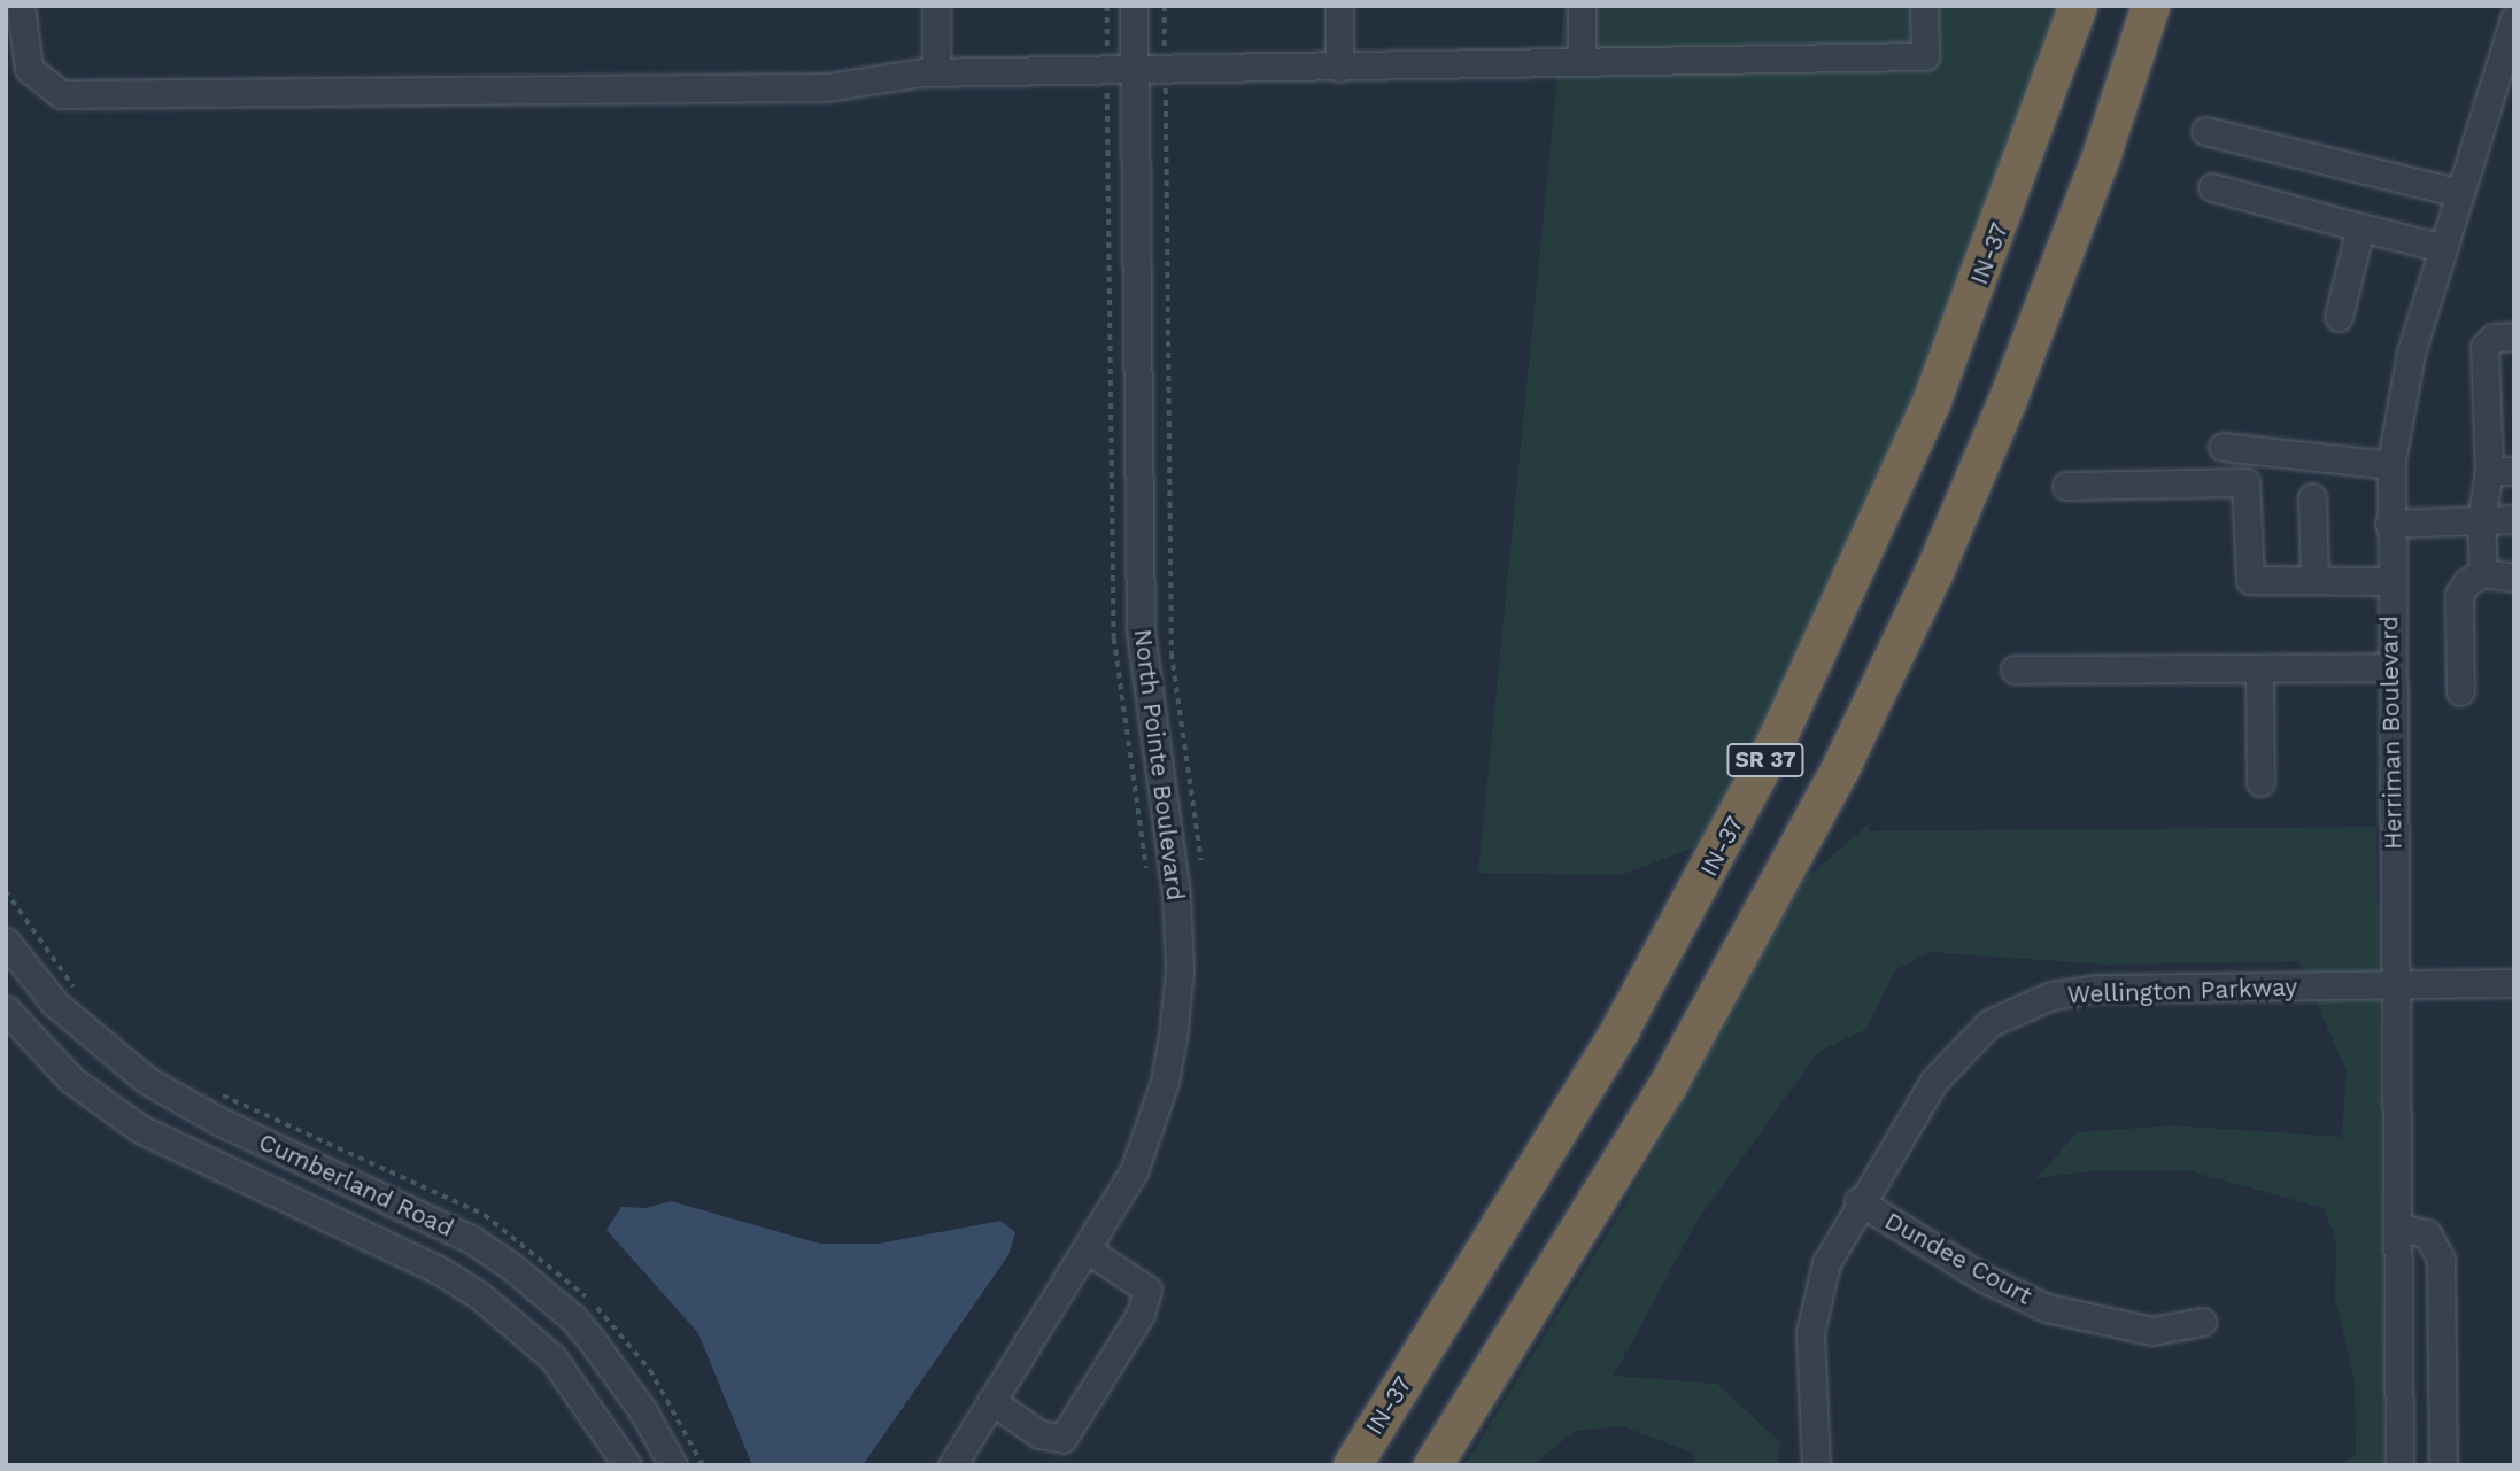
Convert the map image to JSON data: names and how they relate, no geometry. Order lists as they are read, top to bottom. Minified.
{"streets":{"highway":["IN-37","SR 37"],"street":["Herriman Boulevard","North Pointe Boulevard","Wellington Parkway","Cumberland Road","Dundee Court"]},"crossings":[["Herriman Boulevard","Wellington Parkway"],["Wellington Parkway","Dundee Court"]]}
